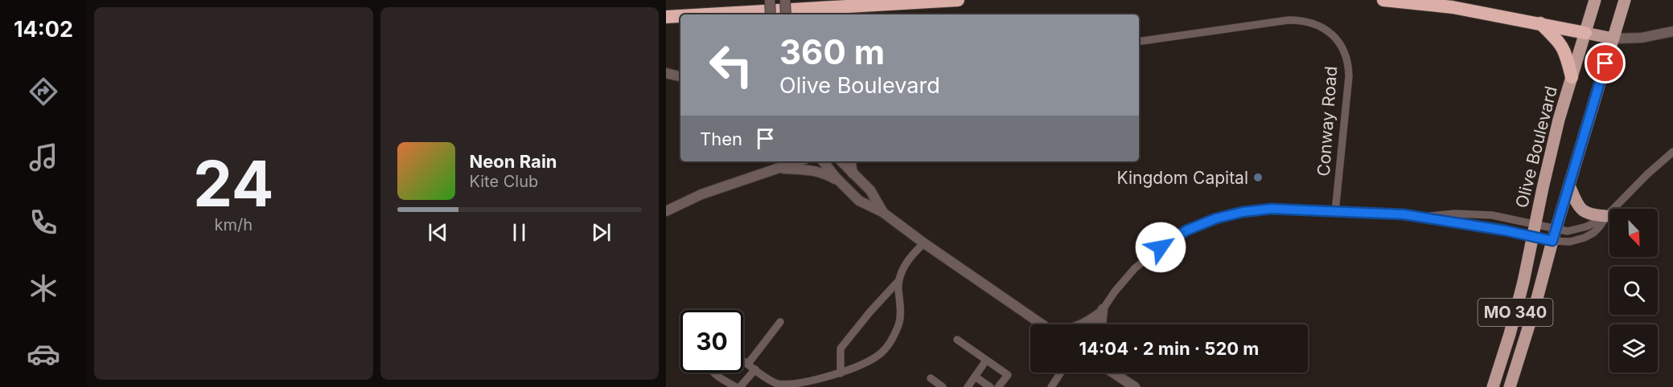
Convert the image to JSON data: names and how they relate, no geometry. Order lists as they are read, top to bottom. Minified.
{"streets":{"main road":["Olive Boulevard","MO 340"],"street":["Conway Road"]},"places":["Kingdom Capital"],"north":"bottom right","page":{"tabs":"14:02","tile":["24","km/h"],"turn":["360 m","Olive Boulevard"],"then":"Then","song":["Neon Rain","Kite Club"],"limit":"30","trip":"14:04 · 2 min · 520 m"}}
